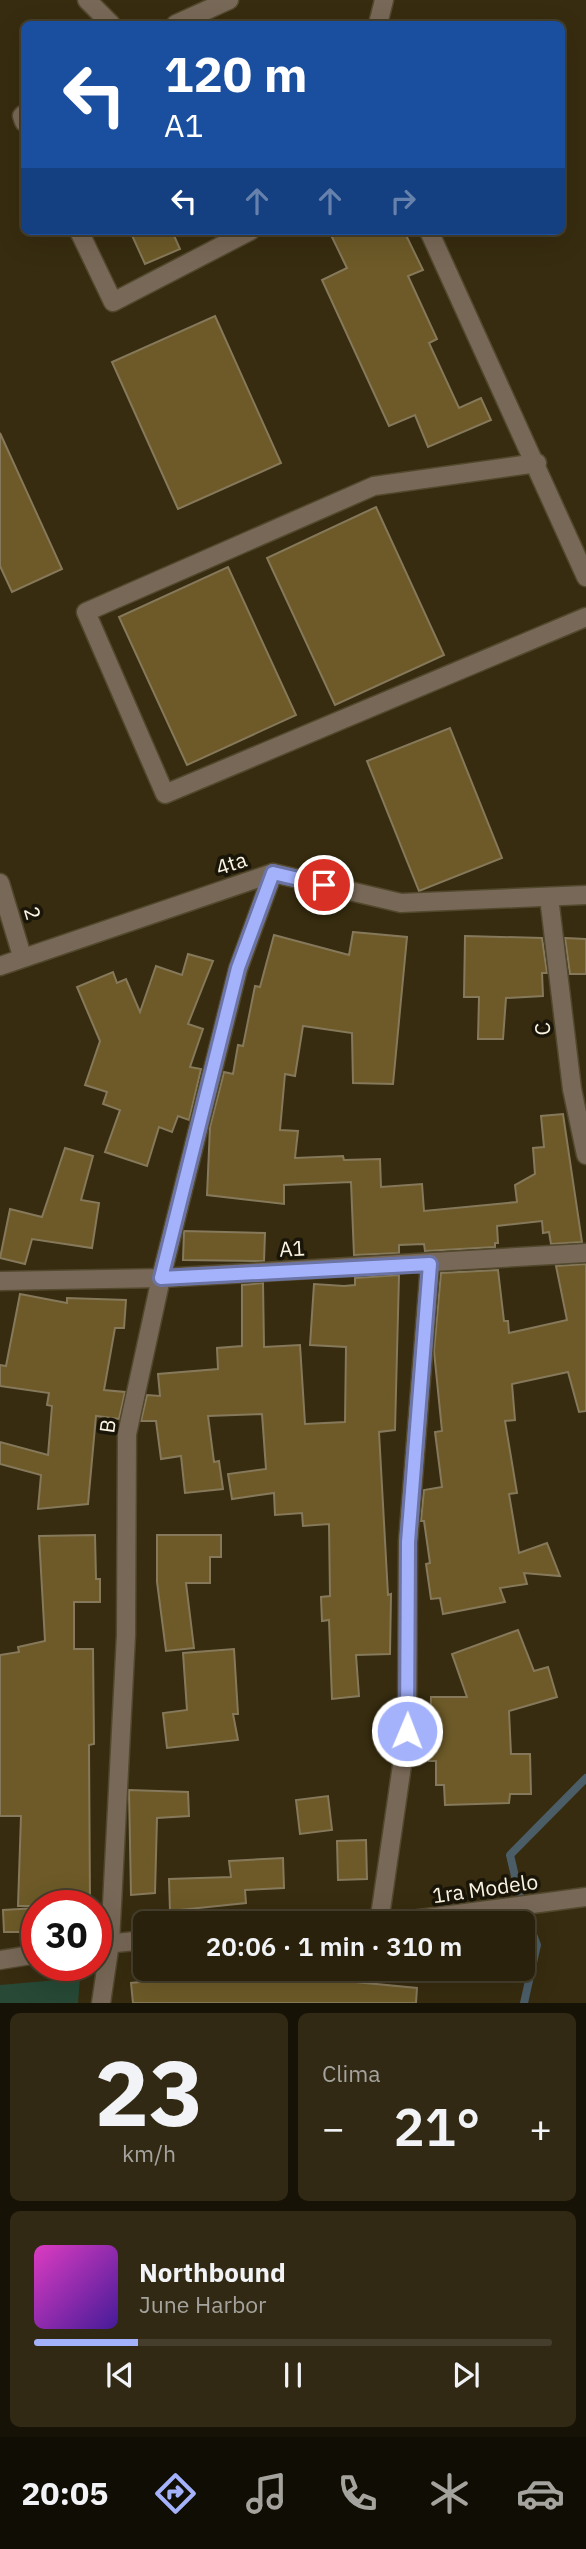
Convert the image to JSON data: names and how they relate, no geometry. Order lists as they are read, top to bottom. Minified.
{"streets":{"street":["4ta","2","C","A1","B","1ra Modelo"]},"crossings":[["4ta","2"],["4ta","C"],["4ta","B"],["A1","B"]],"page":{"turn":["120 m","A1"],"limit":"30","trip":"20:06 · 1 min · 310 m","tile":[["23","km/h"],"Clima"],"heat":["−","21°","+"],"song":["Northbound","June Harbor"],"tabs":"20:05"}}
